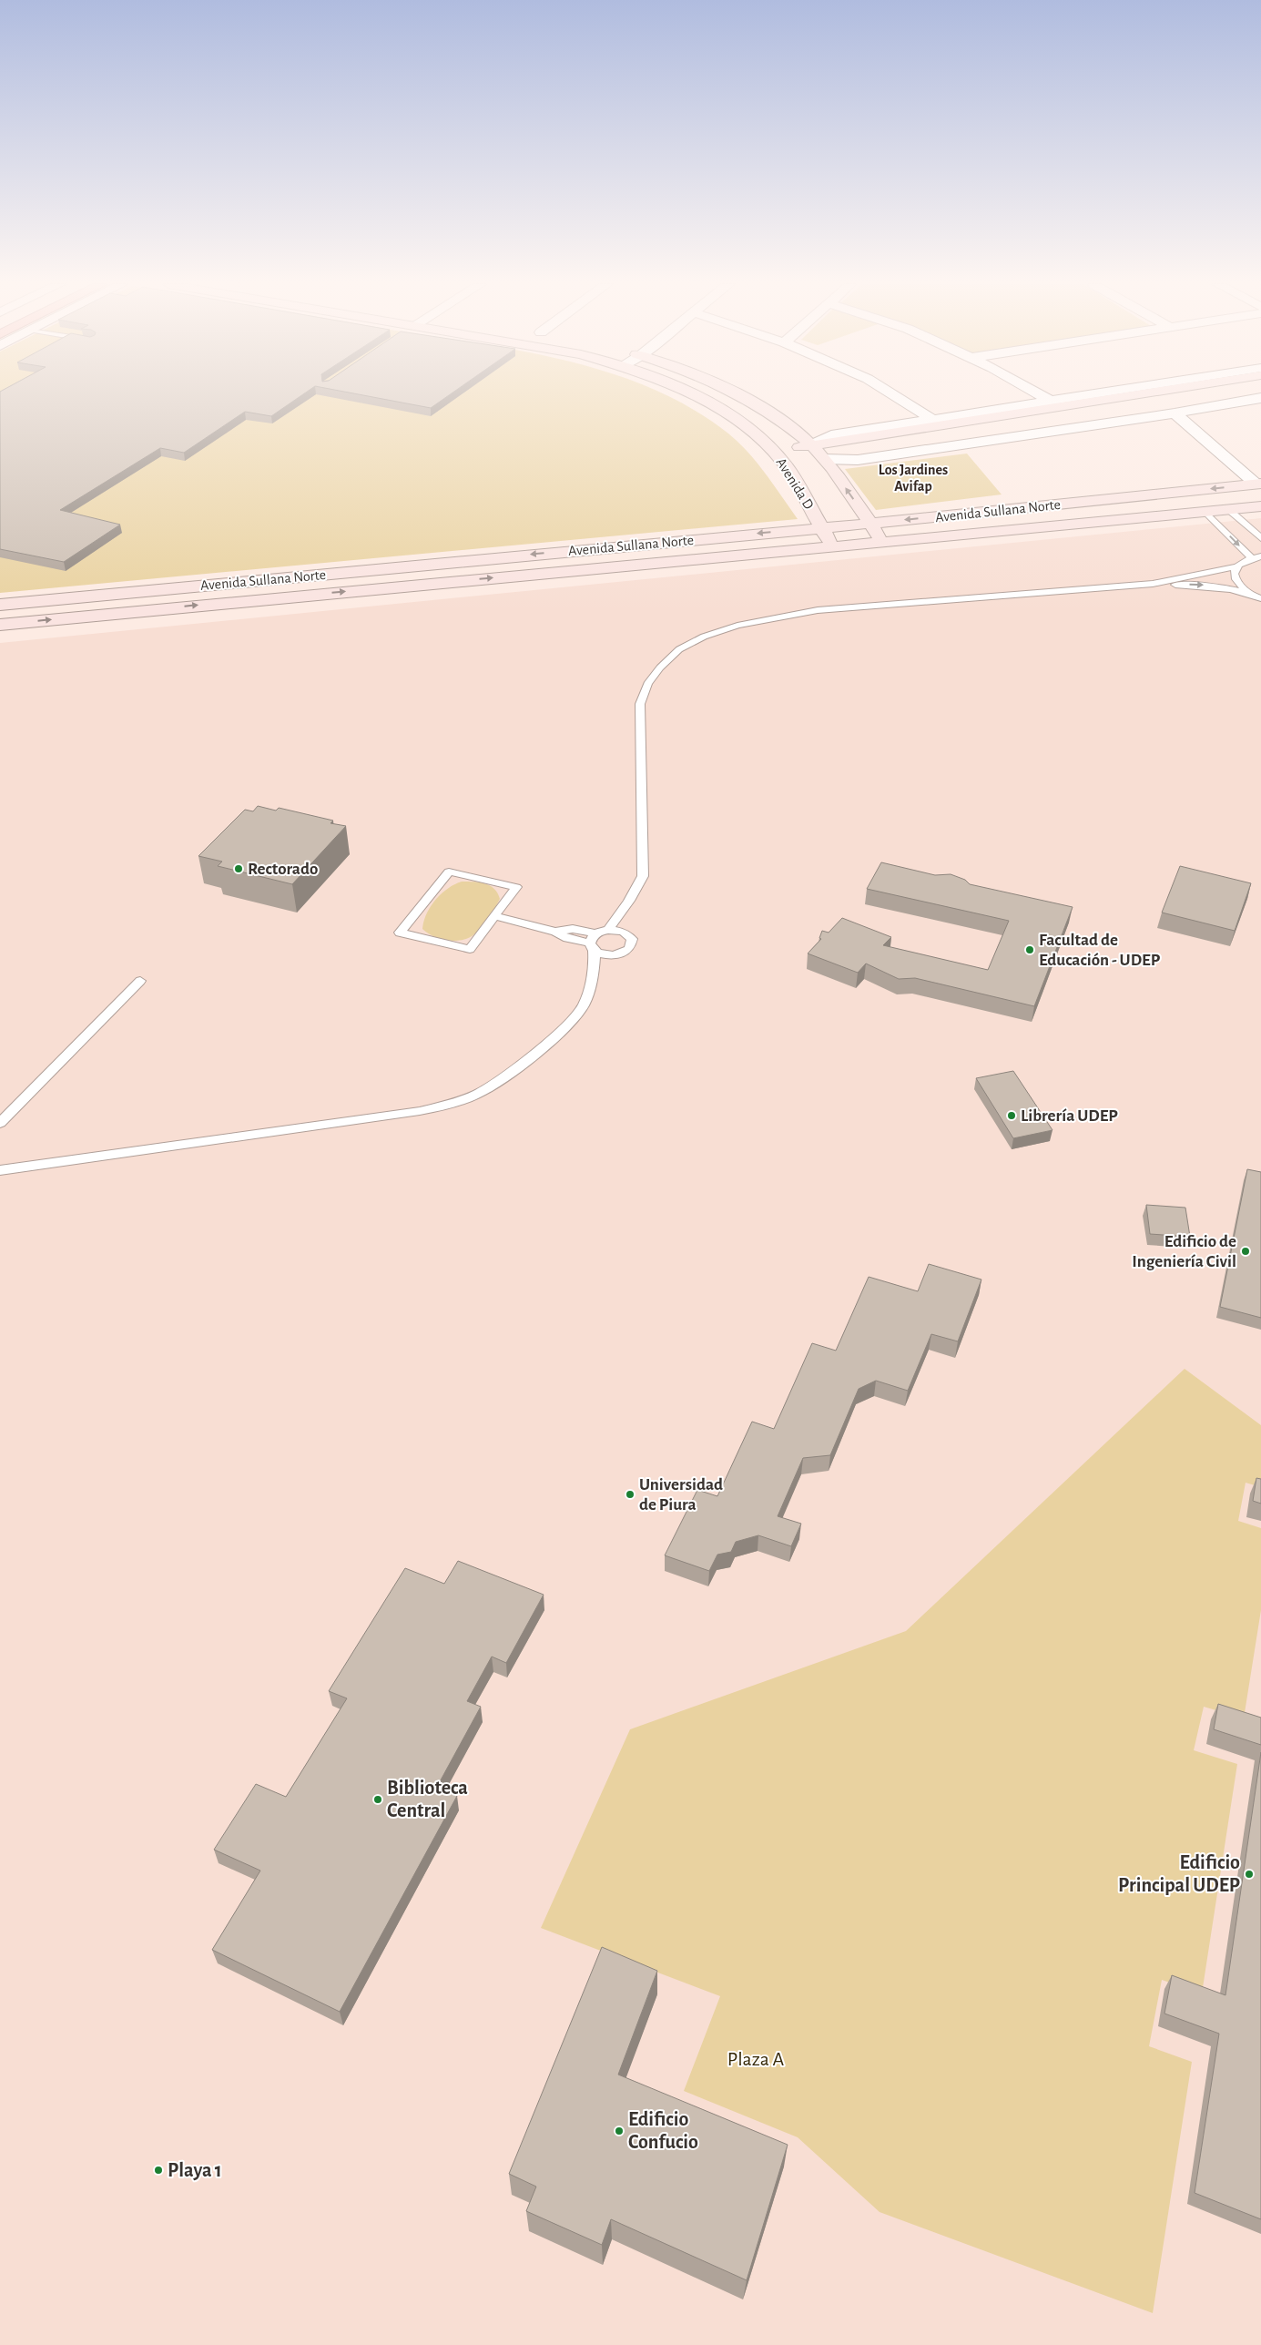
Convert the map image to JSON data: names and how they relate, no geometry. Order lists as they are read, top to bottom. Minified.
{"streets":{"main road":["Avenida D","Avenida Sullana Norte"]},"crossings":[["Avenida D","Avenida Sullana Norte"]],"districts":["Los Jardines Avifap"],"parks":["Plaza A"],"places":["Rectorado","Facultad de Educación - UDEP","Librería UDEP","Edificio de Ingeniería Civil","Universidad de Piura","Biblioteca Central","Edificio Principal UDEP","Edificio Confucio","Playa 1"]}
